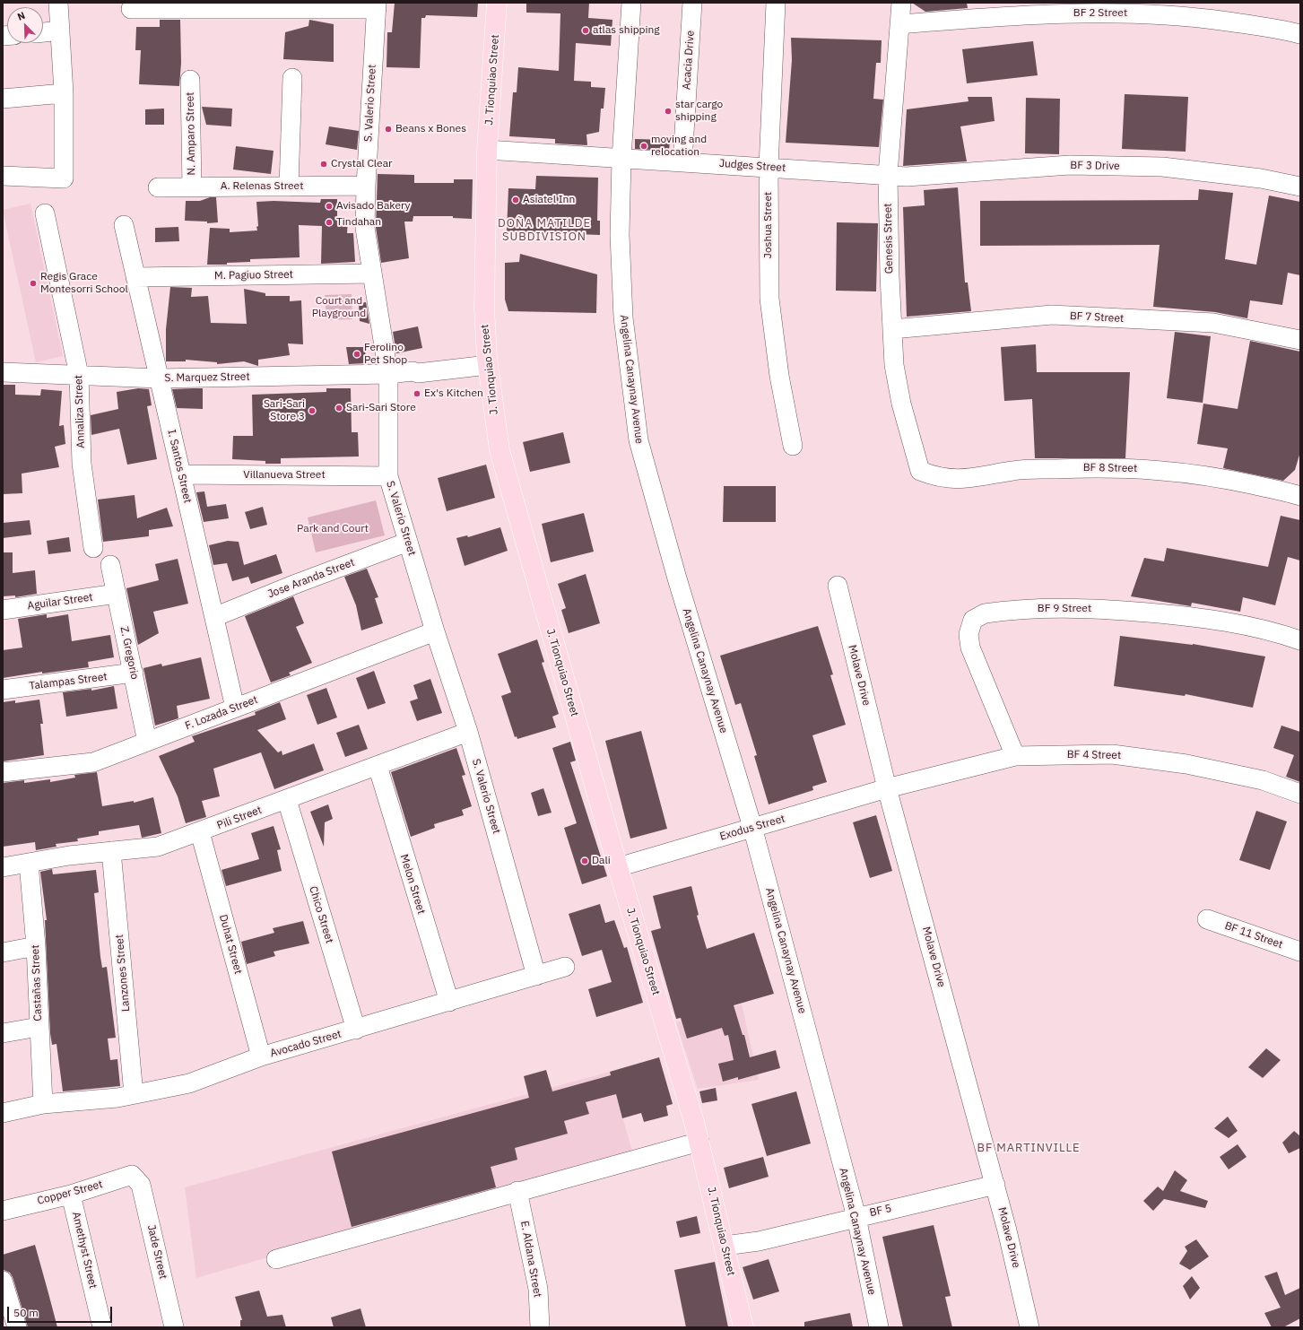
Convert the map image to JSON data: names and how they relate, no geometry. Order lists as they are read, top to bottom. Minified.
{"streets":{"main road":["J. Tionquiao Street"],"street":["BF 2 Street","Acacia Drive","S. Valerio Street","N. Amparo Street","Judges Street","BF 3 Drive","A. Relenas Street","Joshua Street","Genesis Street","M. Pagiuo Street","BF 7 Street","S. Marquez Street","Angelina Canaynay Avenue","Annaliza Street","I. Santos Street","BF 8 Street","Villanueva Street","Jose Aranda Street","Aguilar Street","BF 9 Street","Z. Gregorio","Molave Drive","Talampas Street","F. Lozada Street","BF 4 Street","Pili Street","Exodus Street","Melon Street","Chico Street","BF 11 Street","Duhat Street","Lanzones Street","Castañas Street","Avocado Street","Copper Street","BF 5","Amethyst Street","Jade Street","E. Aldana Street"]},"crossings":[["BF 2 Street","Genesis Street"],["Acacia Drive","Judges Street"],["J. Tionquiao Street","Judges Street"],["J. Tionquiao Street","S. Marquez Street"],["J. Tionquiao Street","Exodus Street"],["J. Tionquiao Street","BF 5"],["S. Valerio Street","A. Relenas Street"],["S. Valerio Street","M. Pagiuo Street"],["S. Valerio Street","S. Marquez Street"],["S. Valerio Street","Villanueva Street"],["S. Valerio Street","Jose Aranda Street"],["S. Valerio Street","F. Lozada Street"],["S. Valerio Street","Pili Street"],["S. Valerio Street","Avocado Street"],["N. Amparo Street","A. Relenas Street"],["Judges Street","BF 3 Drive"],["Judges Street","Joshua Street"],["Judges Street","Genesis Street"],["Judges Street","Angelina Canaynay Avenue"],["BF 3 Drive","Genesis Street"],["Genesis Street","BF 7 Street"],["Genesis Street","BF 8 Street"],["M. Pagiuo Street","I. Santos Street"],["S. Marquez Street","Annaliza Street"],["S. Marquez Street","I. Santos Street"],["Angelina Canaynay Avenue","Exodus Street"],["Angelina Canaynay Avenue","BF 5"],["I. Santos Street","Villanueva Street"],["I. Santos Street","Jose Aranda Street"],["I. Santos Street","F. Lozada Street"],["Aguilar Street","Z. Gregorio"],["BF 9 Street","BF 4 Street"],["Z. Gregorio","Talampas Street"],["Z. Gregorio","F. Lozada Street"],["Molave Drive","BF 4 Street"],["Molave Drive","Exodus Street"],["Molave Drive","BF 5"],["BF 4 Street","Exodus Street"],["Pili Street","Melon Street"],["Pili Street","Chico Street"],["Pili Street","Duhat Street"],["Pili Street","Lanzones Street"],["Pili Street","Castañas Street"],["Melon Street","Avocado Street"],["Chico Street","Avocado Street"],["Duhat Street","Avocado Street"],["Lanzones Street","Avocado Street"],["Castañas Street","Avocado Street"],["Copper Street","Amethyst Street"],["Copper Street","Jade Street"]],"districts":["DOÑA MATILDE SUBDIVISION","BF MARTINVILLE"],"parks":["Court and Playground","Park and Court"],"places":["atlas shipping","star cargo shipping","Beans x Bones","moving and relocation","Crystal Clear","Asiatel Inn","Avisado Bakery","Tindahan","Regis Grace Montesorri School","Ferolino Pet Shop","Ex's Kitchen","Sari-Sari Store","Sari-Sari Store 3","Dali"],"scale_bar":"50 m","north":"top left"}
